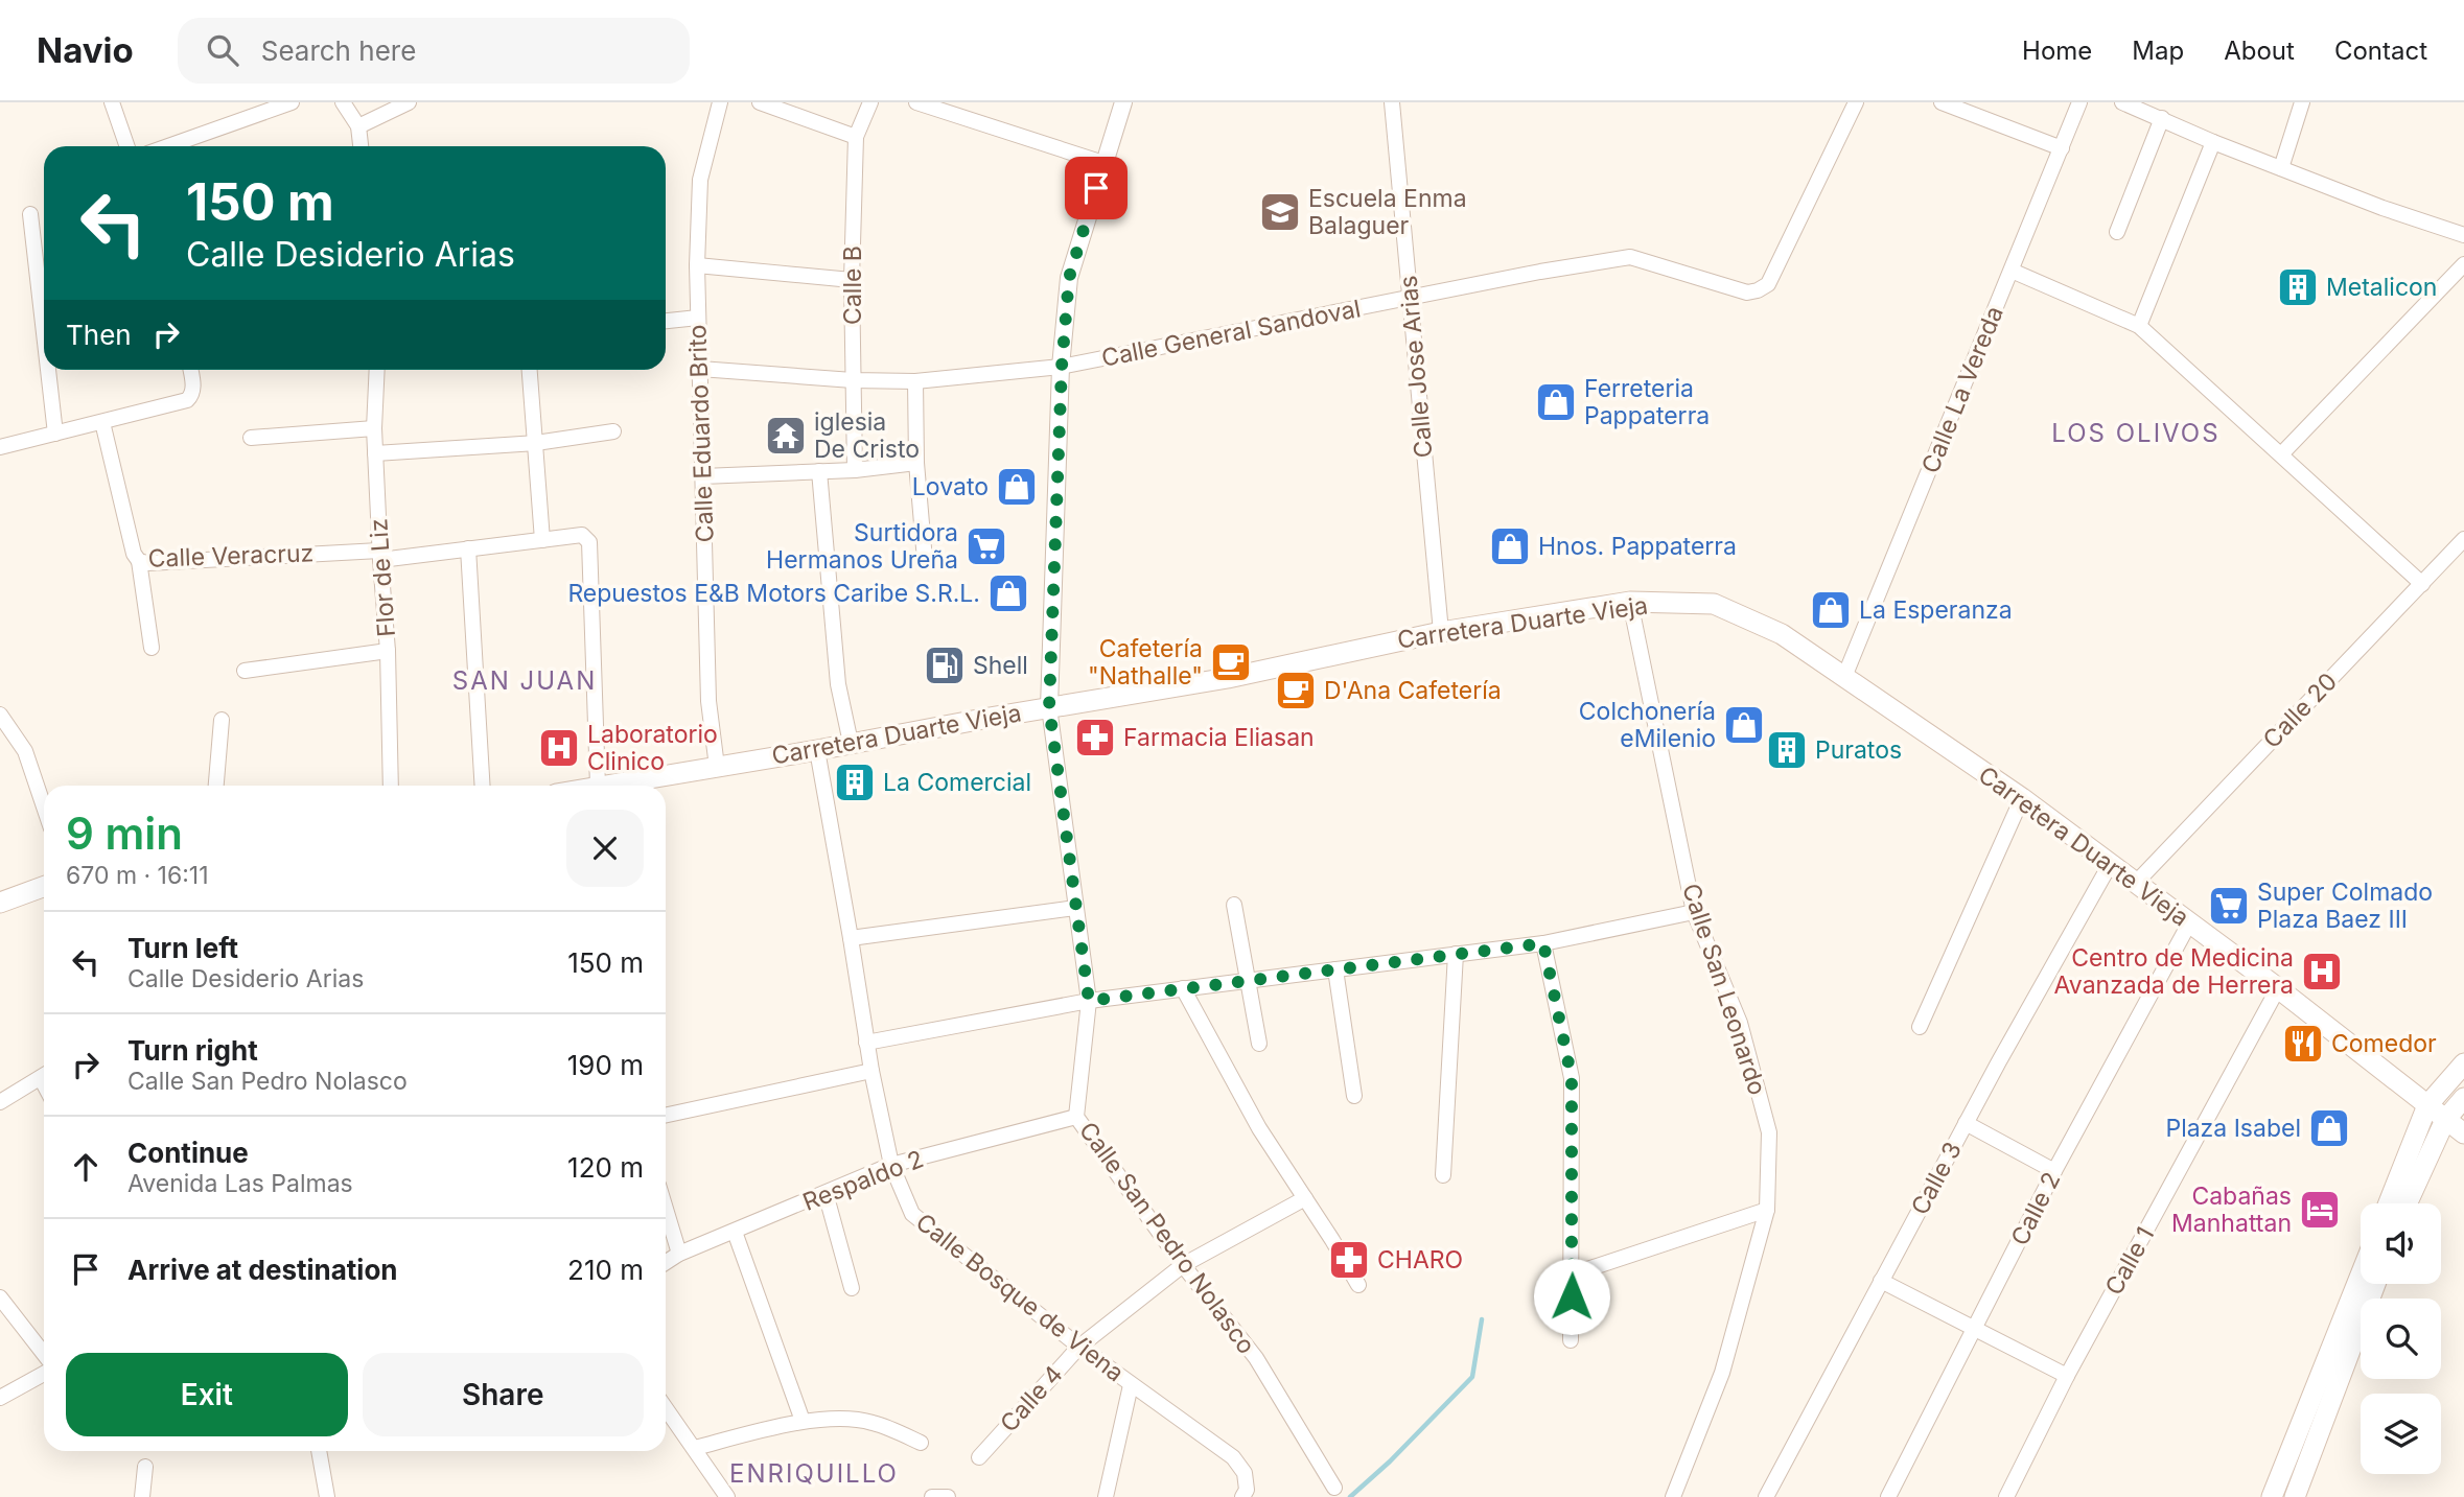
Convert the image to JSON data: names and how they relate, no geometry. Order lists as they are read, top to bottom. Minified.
{"streets":{"main road":["Carretera Duarte Vieja"],"street":["Calle B","Calle General Sandoval","Calle Jose Arias","Calle La Vereda","Calle Eduardo Brito","Calle Veracruz","Flor de Liz","Calle 20","Calle San Leonardo","Calle 3","Respaldo 2","Calle 2","Calle San Pedro Nolasco","Calle 1","Calle Bosque de Viena","Calle 4"]},"crossings":[["Calle B","Calle General Sandoval"],["Calle General Sandoval","Calle Jose Arias"],["Calle General Sandoval","Calle Eduardo Brito"],["Calle Jose Arias","Carretera Duarte Vieja"],["Calle La Vereda","Carretera Duarte Vieja"],["Calle Eduardo Brito","Carretera Duarte Vieja"],["Calle Veracruz","Flor de Liz"],["Carretera Duarte Vieja","Calle 20"],["Carretera Duarte Vieja","Calle San Leonardo"],["Carretera Duarte Vieja","Calle 3"],["Carretera Duarte Vieja","Calle 2"],["Carretera Duarte Vieja","Calle San Pedro Nolasco"],["Carretera Duarte Vieja","Calle 1"],["Carretera Duarte Vieja","Calle Bosque de Viena"],["Respaldo 2","Calle San Pedro Nolasco"],["Respaldo 2","Calle Bosque de Viena"],["Calle San Pedro Nolasco","Calle 4"],["Calle Bosque de Viena","Calle 4"]],"districts":["LOS OLIVOS","SAN JUAN","ENRIQUILLO"],"places":{"school or university":["Escuela Enma Balaguer"],"building":["Metalicon","Puratos","La Comercial"],"shop":["Ferreteria Pappaterra","Lovato","Hnos. Pappaterra","Repuestos E&B Motors Caribe S.R.L.","La Esperanza","Colchonería eMilenio","Plaza Isabel"],"temple":["iglesia De Cristo"],"supermarket":["Surtidora Hermanos Ureña","Super Colmado Plaza Baez III"],"cafe":["Cafetería \"Nathalle\"","D'Ana Cafetería"],"fuel station":["Shell"],"pharmacy":["Farmacia Eliasan","CHARO"],"hospital":["Laboratorio Clinico","Centro de Medicina Avanzada de Herrera"],"restaurant":["Comedor"],"hotel":["Cabañas Manhattan"]},"page":{"header":"Navio","search":"Search here","nav":["Home","Map","About","Contact"],"turn":["150 m","Calle Desiderio Arias"],"then":"Then","heading":["9 min","670 m · 16:11"],"list":[{"name":"Turn left","note":"Calle Desiderio Arias","value":"150 m"},{"name":"Turn right","note":"Calle San Pedro Nolasco","value":"190 m"},{"name":"Continue","note":"Avenida Las Palmas","value":"120 m"},{"name":"Arrive at destination","value":"210 m"}],"buttons":["Exit","Share"]}}
